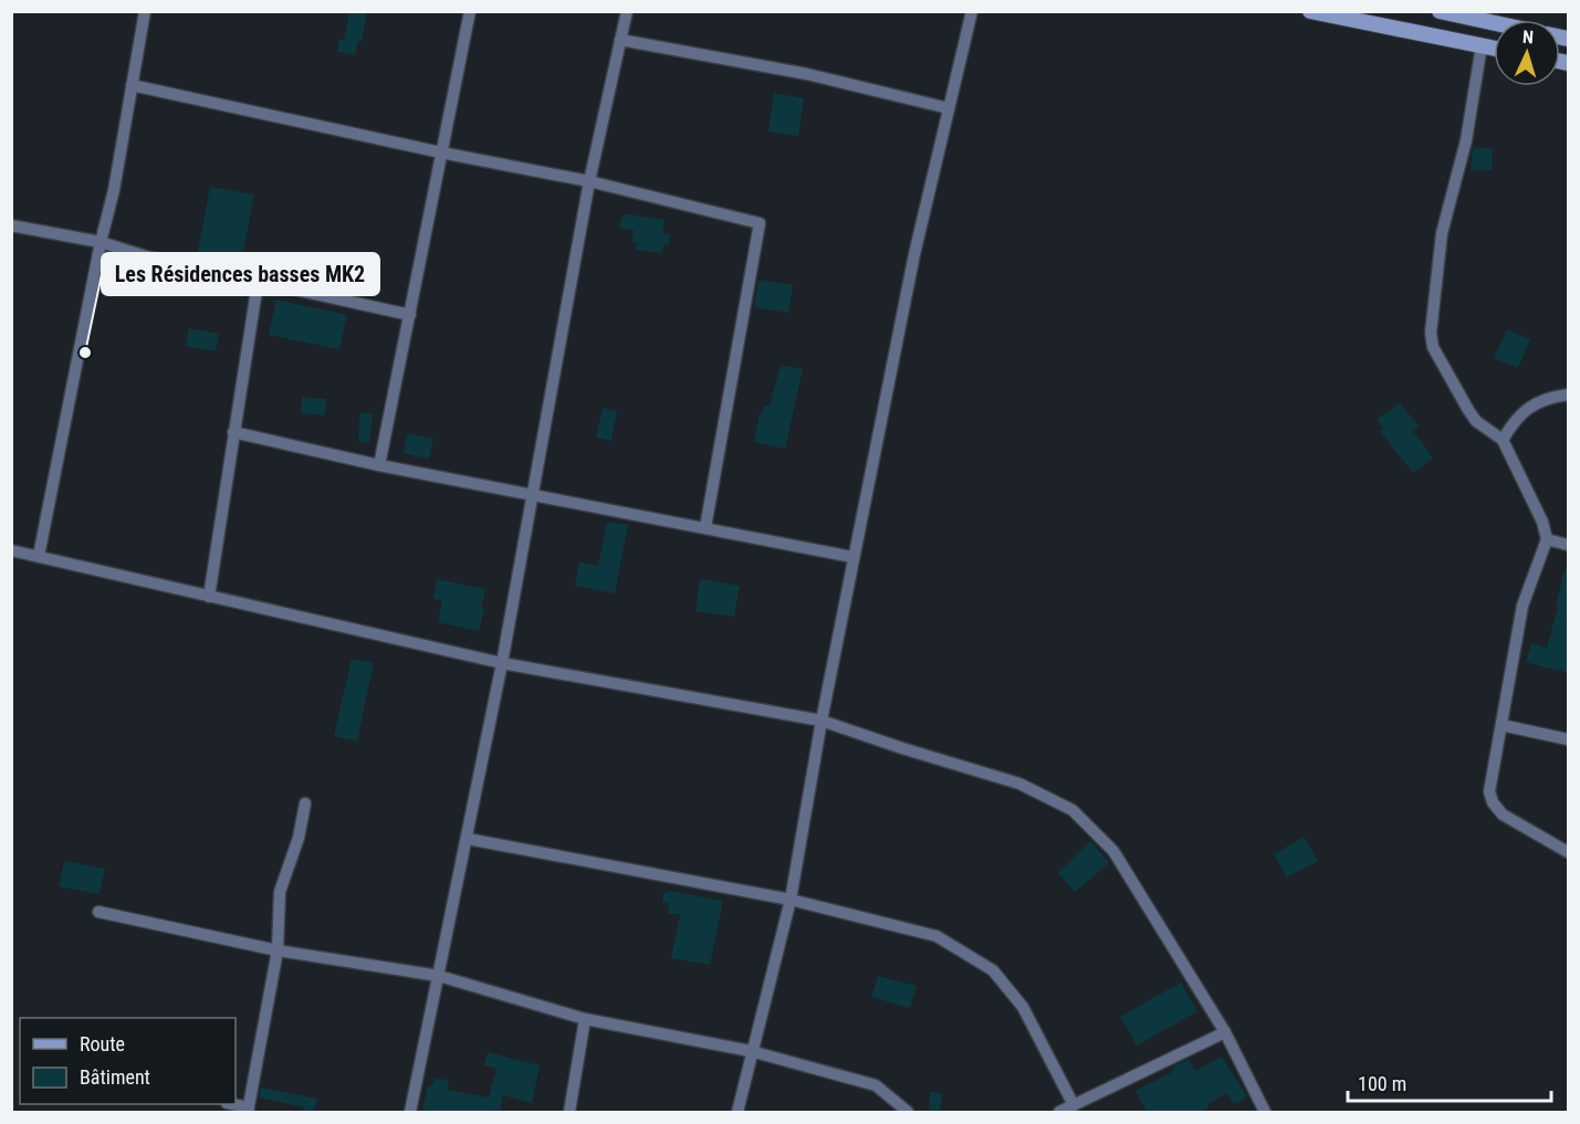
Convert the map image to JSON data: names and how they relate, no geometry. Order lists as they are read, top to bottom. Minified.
{"places":["Les Résidences basses MK2"],"legend":["Route","Bâtiment"],"scale_bar":"100 m","north":"top"}
